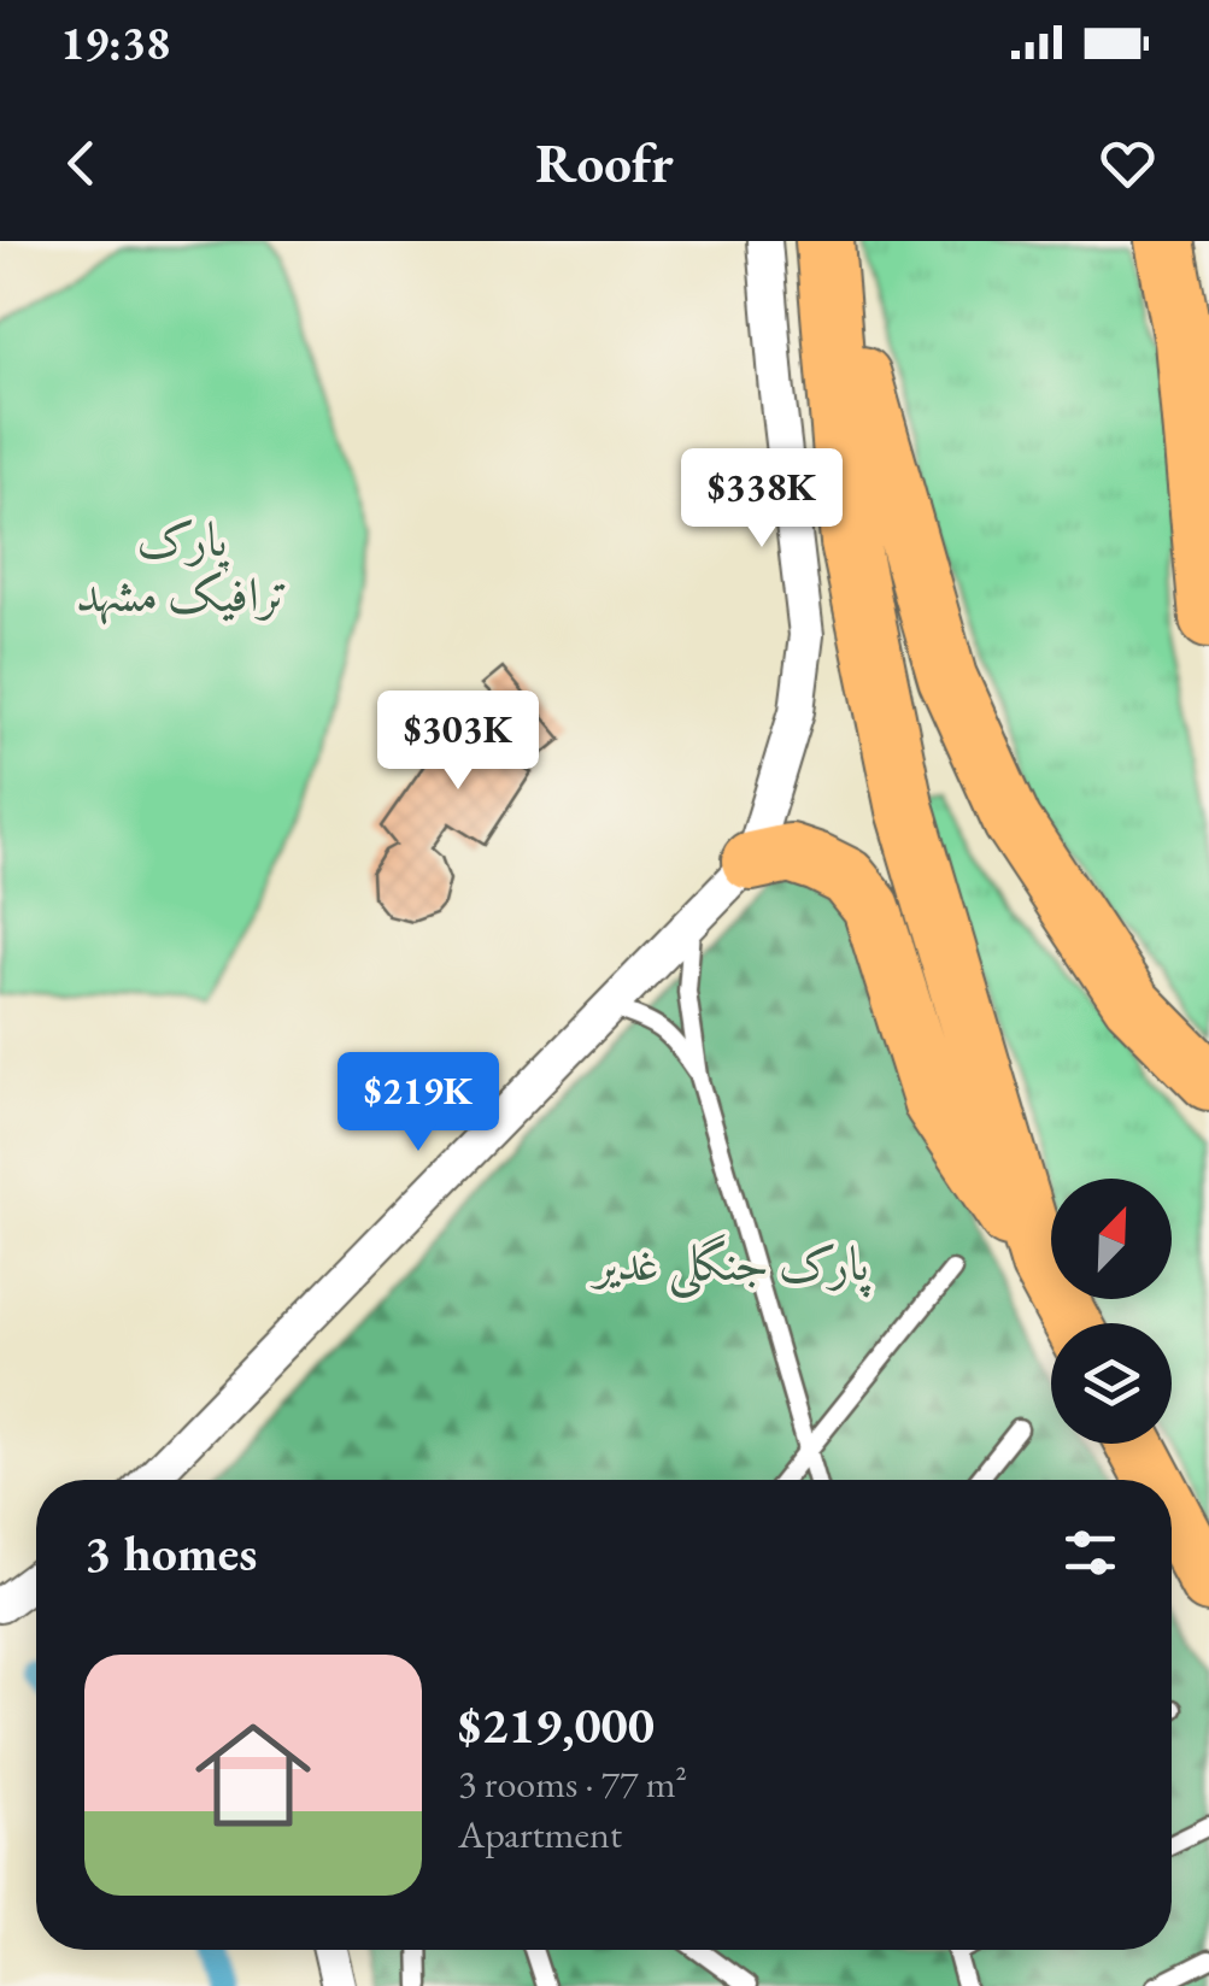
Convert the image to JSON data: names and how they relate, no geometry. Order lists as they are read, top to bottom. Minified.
{"parks":["پارک ترافیک مشهد","پارک جنگلی غدیر"],"north":"top right","page":{"status":"19:38","header":"Roofr","price":["$338K","$303K","$219K"],"heading":"3 homes","list":[{"name":"$219,000","note":"3 rooms · 77 m² · Apartment"}]}}
